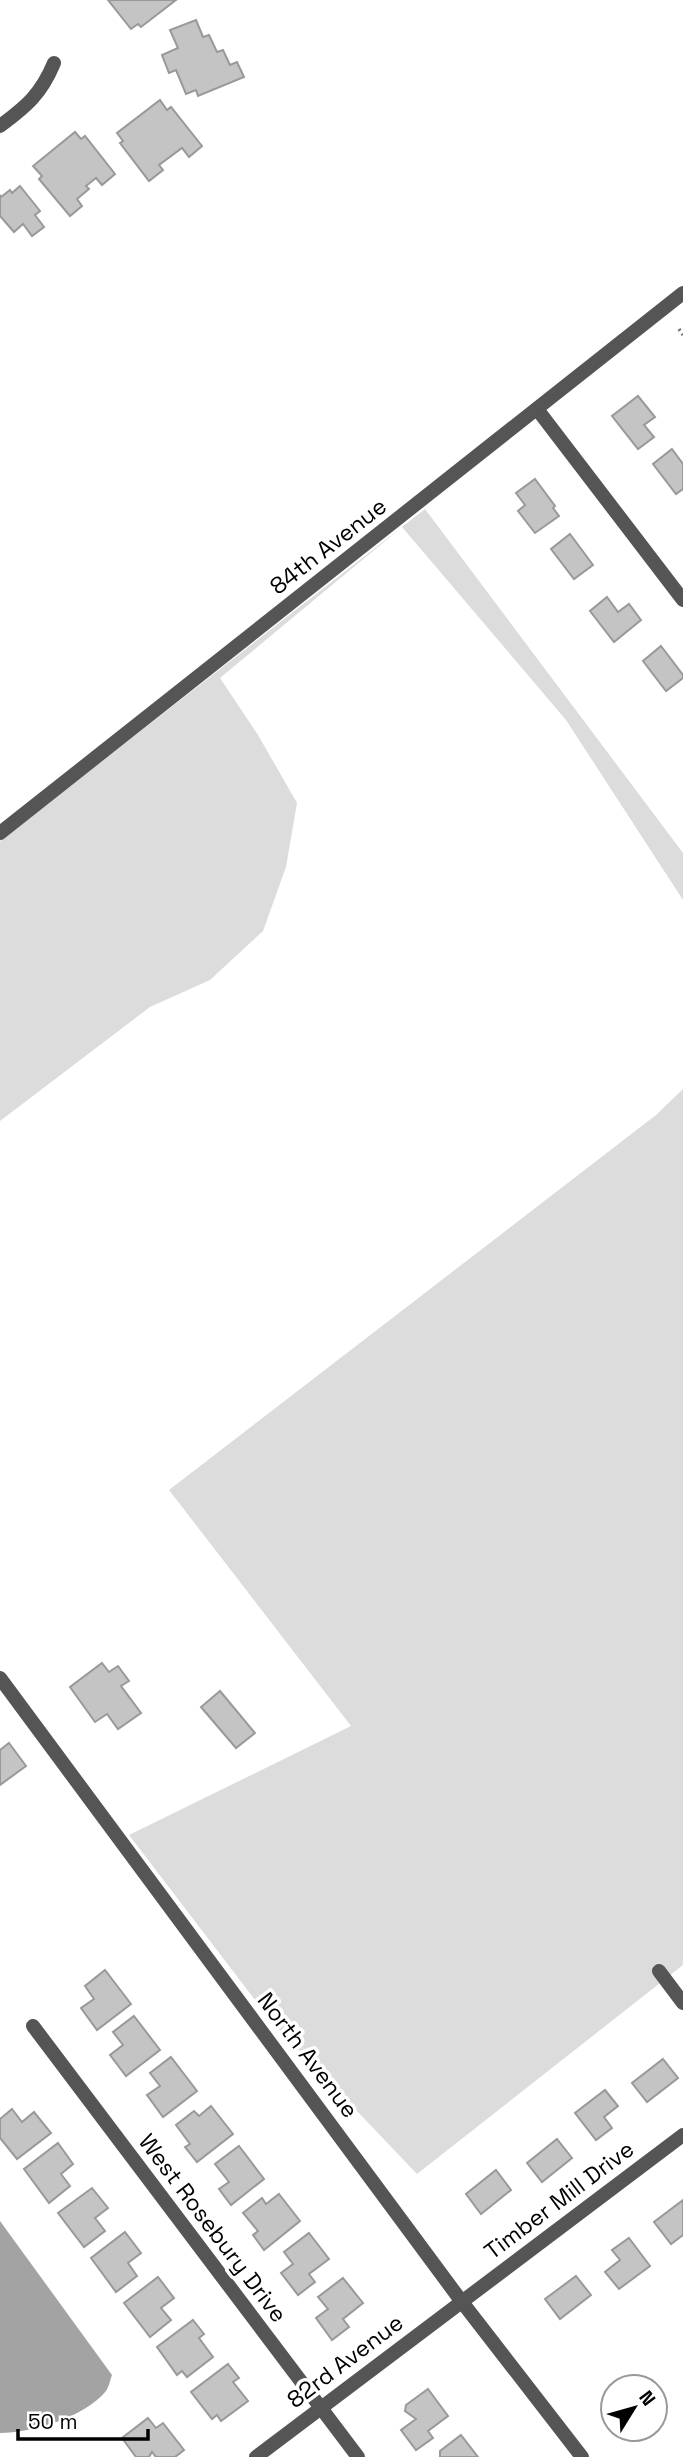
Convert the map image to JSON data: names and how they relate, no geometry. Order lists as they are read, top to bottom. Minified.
{"streets":{"street":["84th Avenue","North Avenue","Timber Mill Drive","West Rosebury Drive","82rd Avenue"]},"crossings":[["North Avenue","Timber Mill Drive"],["North Avenue","82rd Avenue"],["Timber Mill Drive","82rd Avenue"],["West Rosebury Drive","82rd Avenue"]],"scale_bar":"50 m","north":"top right"}
